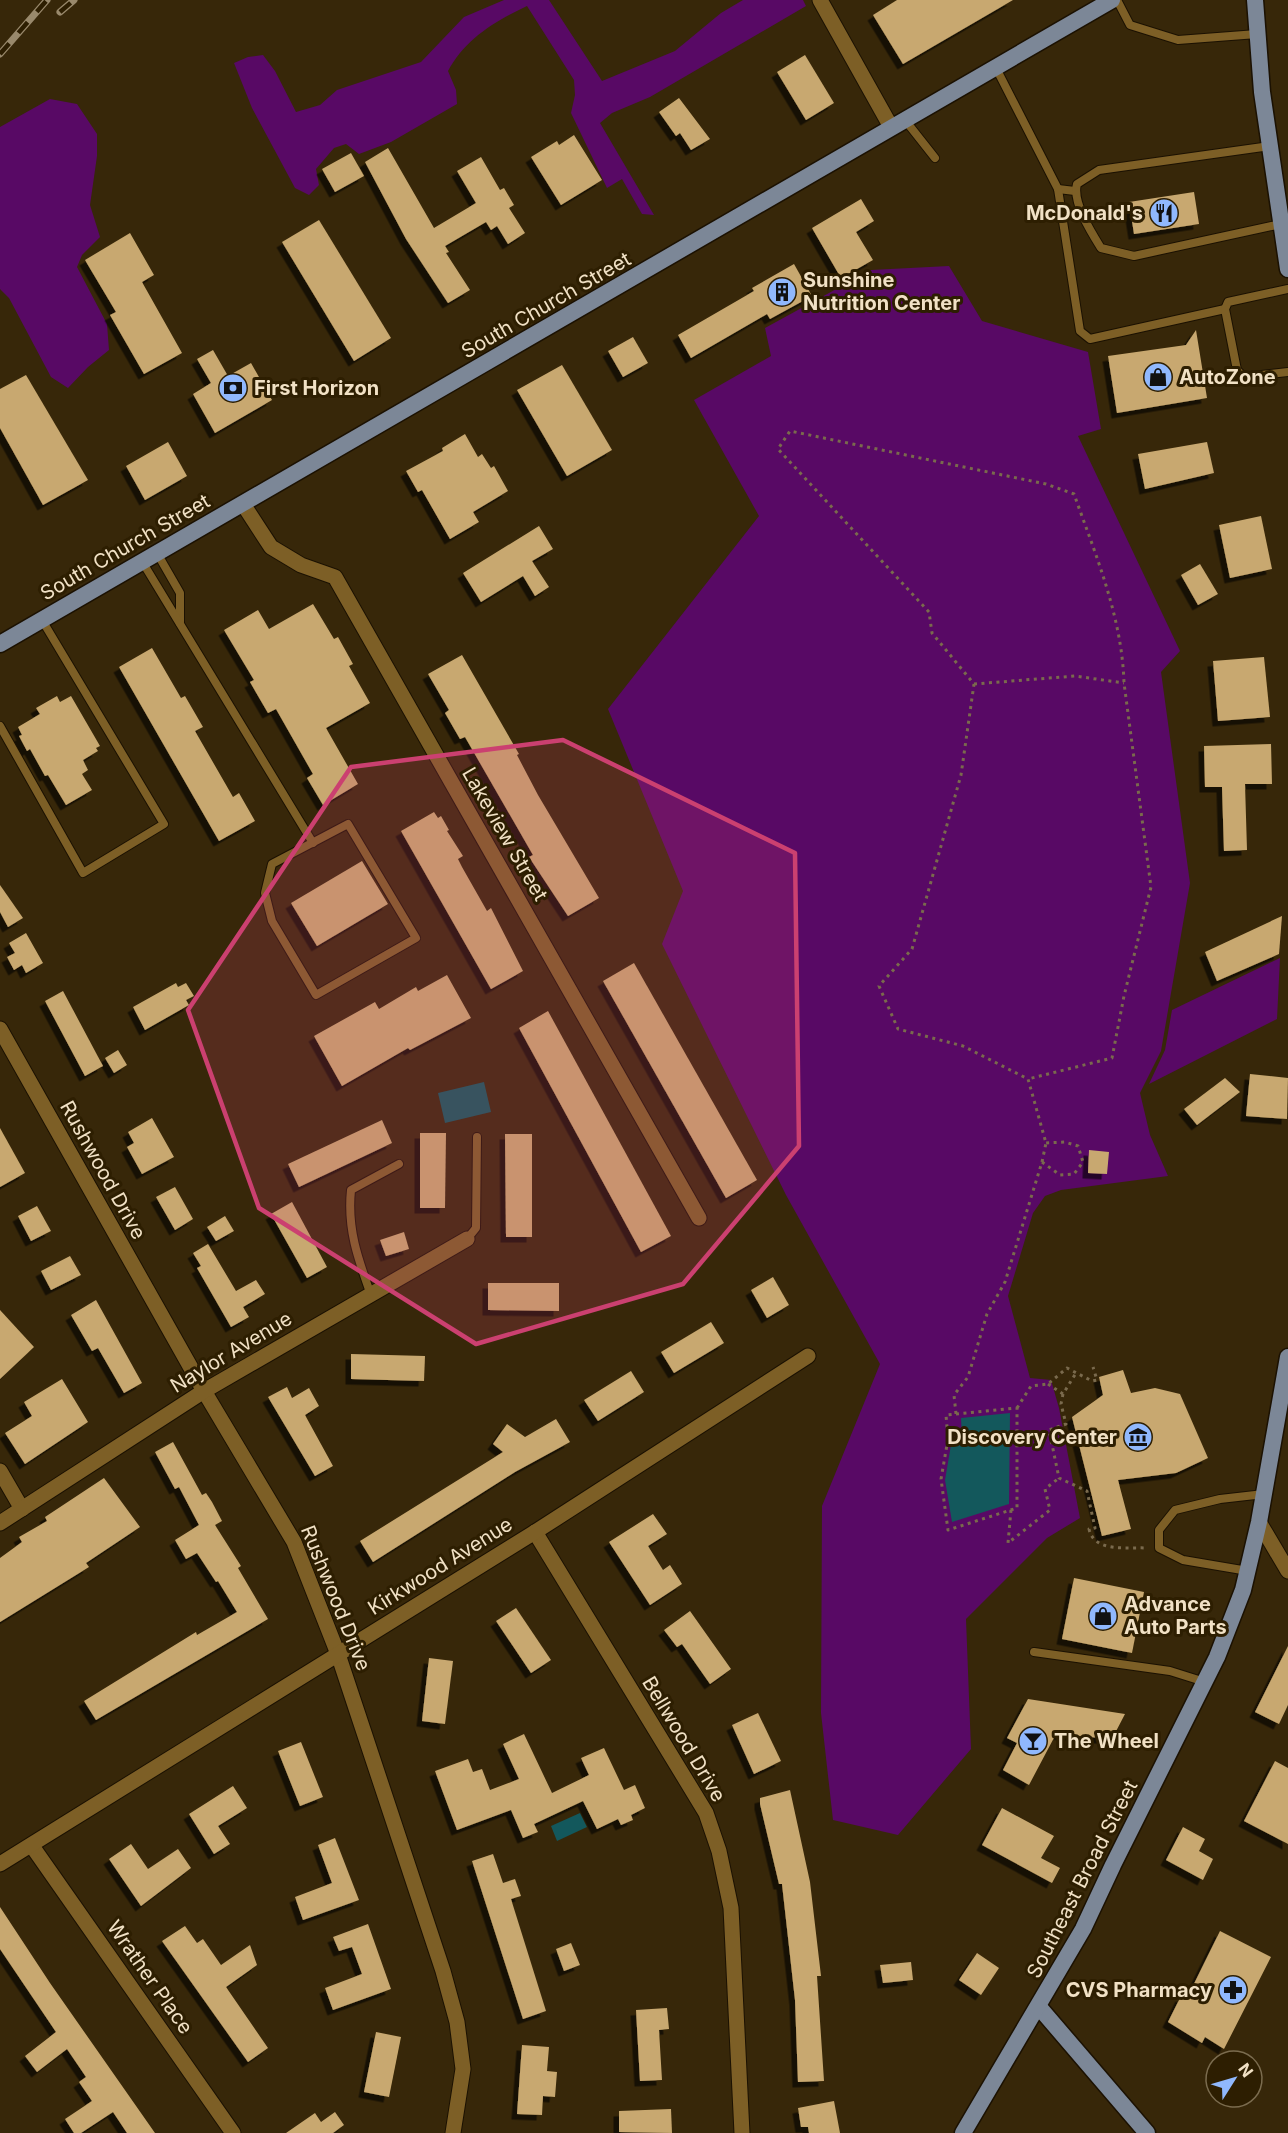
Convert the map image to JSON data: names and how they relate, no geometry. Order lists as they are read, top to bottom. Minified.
{"streets":{"main road":["South Church Street","Southeast Broad Street"],"street":["Lakeview Street","Rushwood Drive","Naylor Avenue","Kirkwood Avenue","Bellwood Drive","Wrather Place"]},"crossings":[["South Church Street","Lakeview Street"],["Rushwood Drive","Naylor Avenue"],["Rushwood Drive","Kirkwood Avenue"],["Kirkwood Avenue","Bellwood Drive"],["Kirkwood Avenue","Wrather Place"]],"places":{"restaurant":["McDonald's"],"building":["Sunshine Nutrition Center"],"shop":["AutoZone","Advance Auto Parts"],"bank":["First Horizon"],"museum":["Discovery Center"],"bar":["The Wheel"],"pharmacy":["CVS Pharmacy"]},"north":"top right"}
